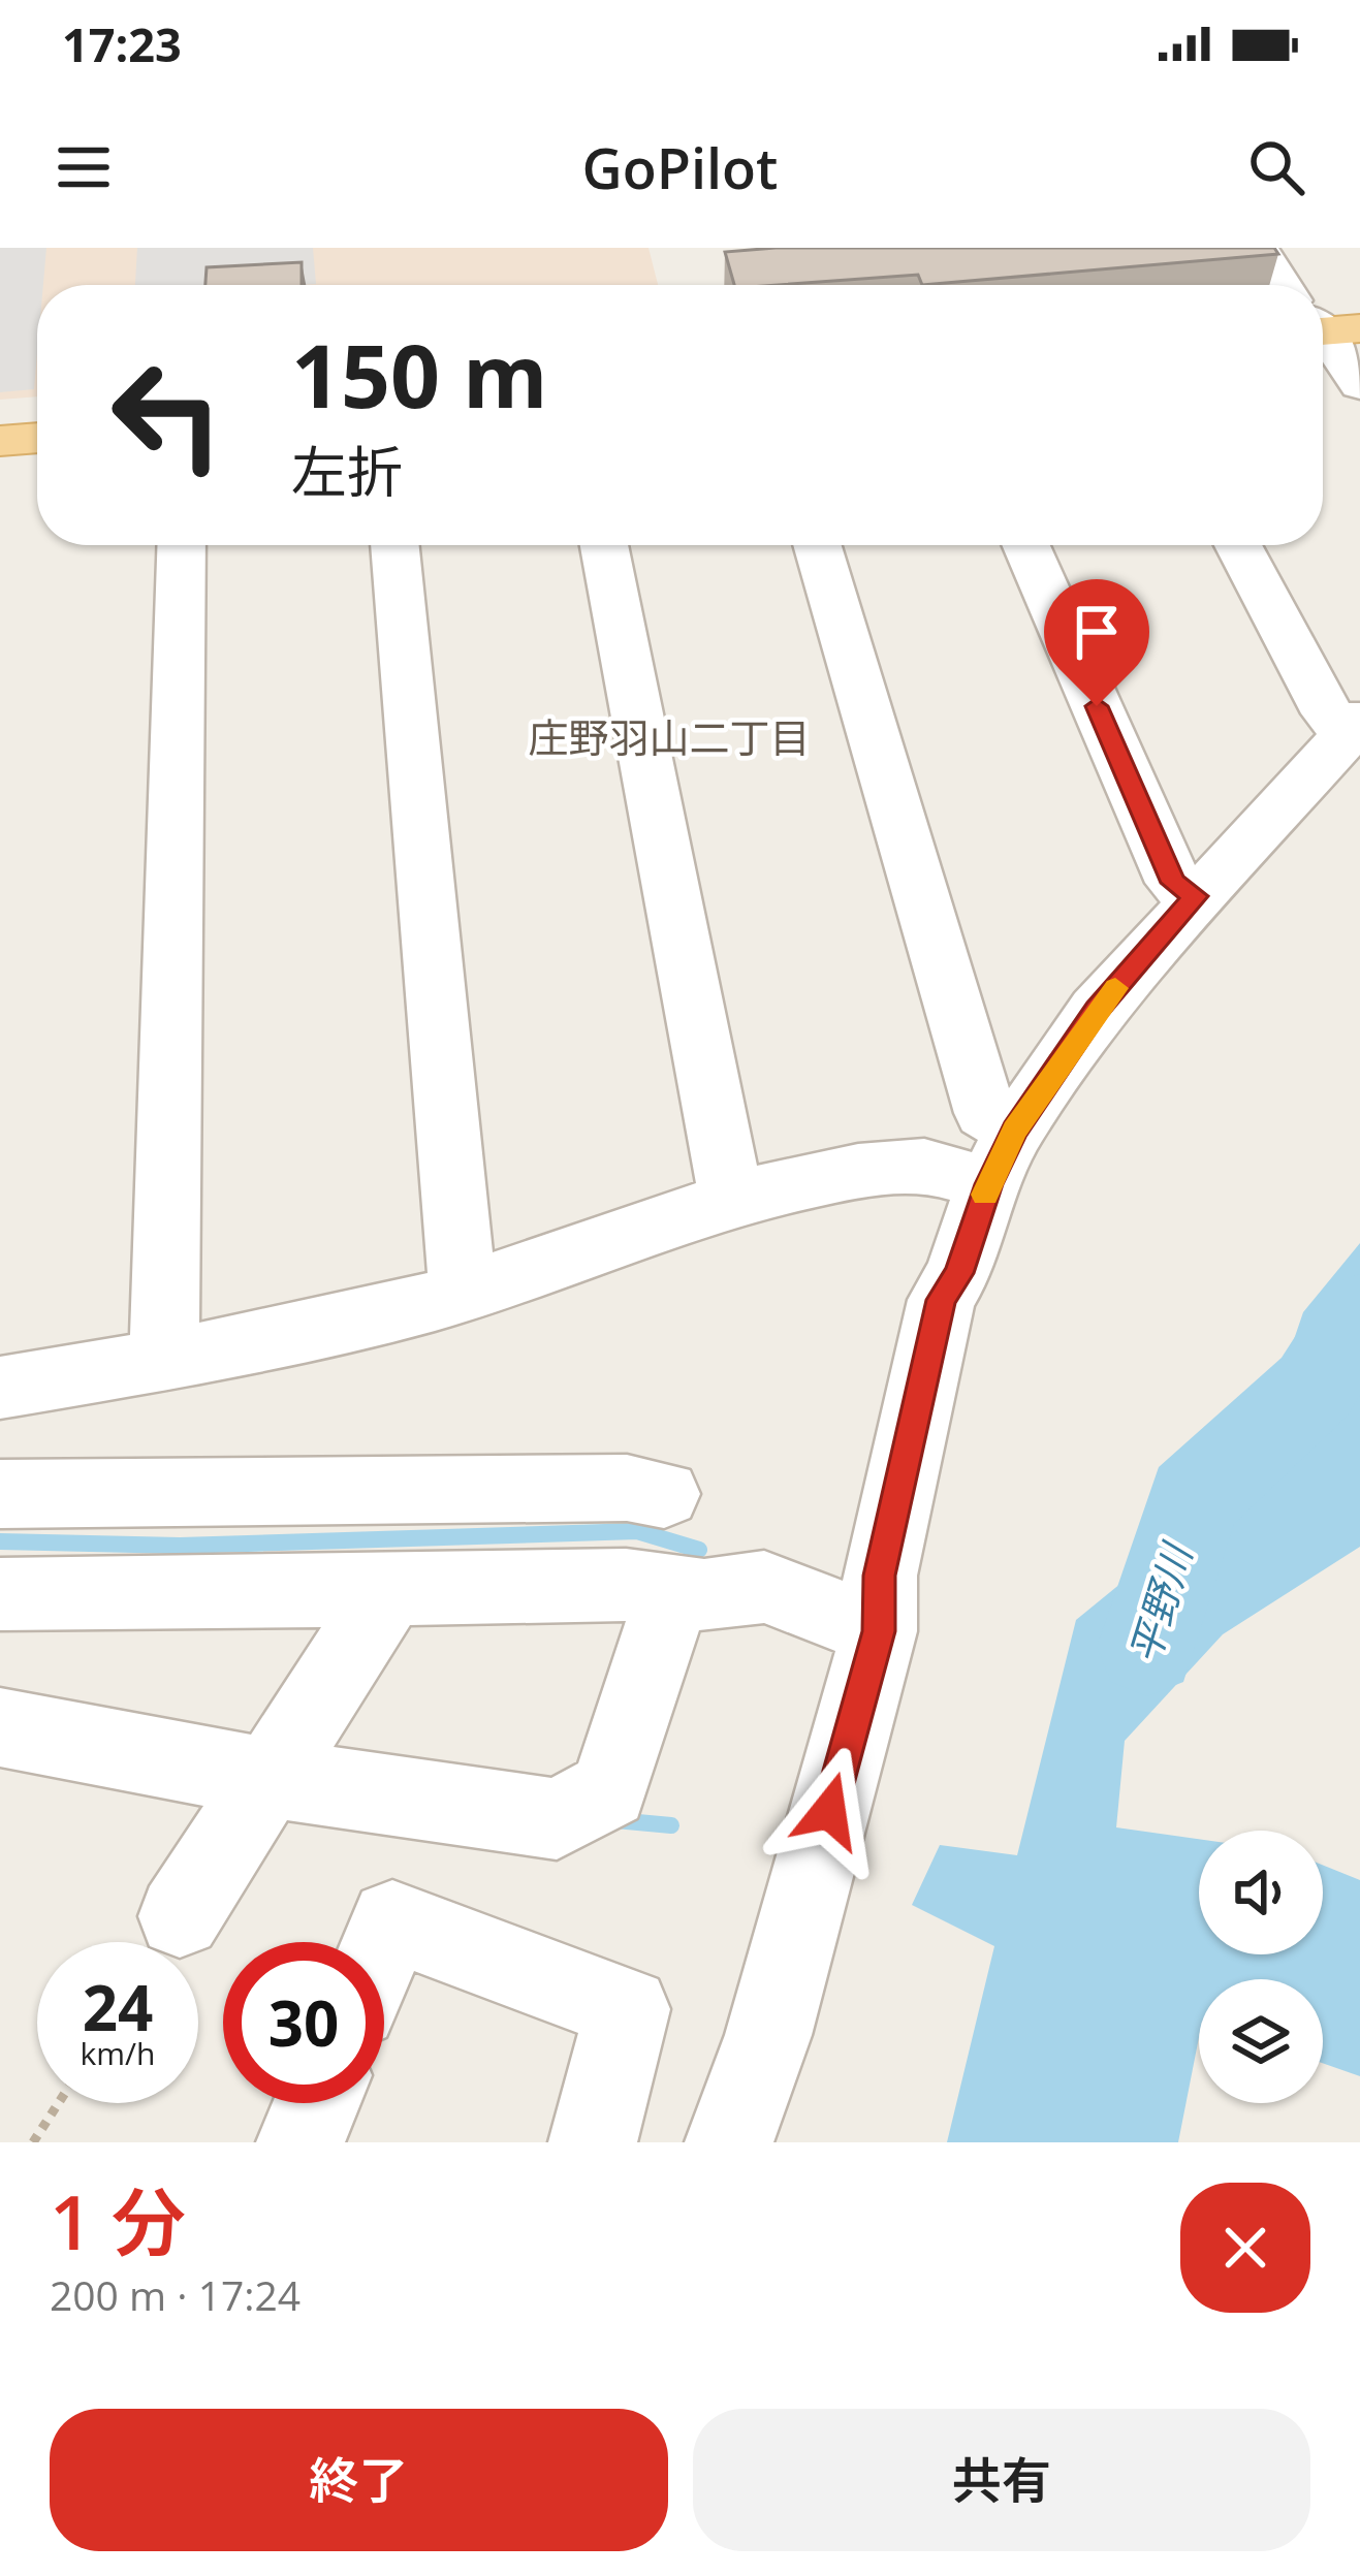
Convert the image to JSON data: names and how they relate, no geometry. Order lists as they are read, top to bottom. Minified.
{"districts":["庄野羽山二丁目"],"water":["平野川"],"page":{"status":"17:23","header":"GoPilot","turn":["150 m","左折"],"speed":"24 km/h","limit":"30","heading":["1 分","200 m · 17:24"],"buttons":["終了","共有"]}}
